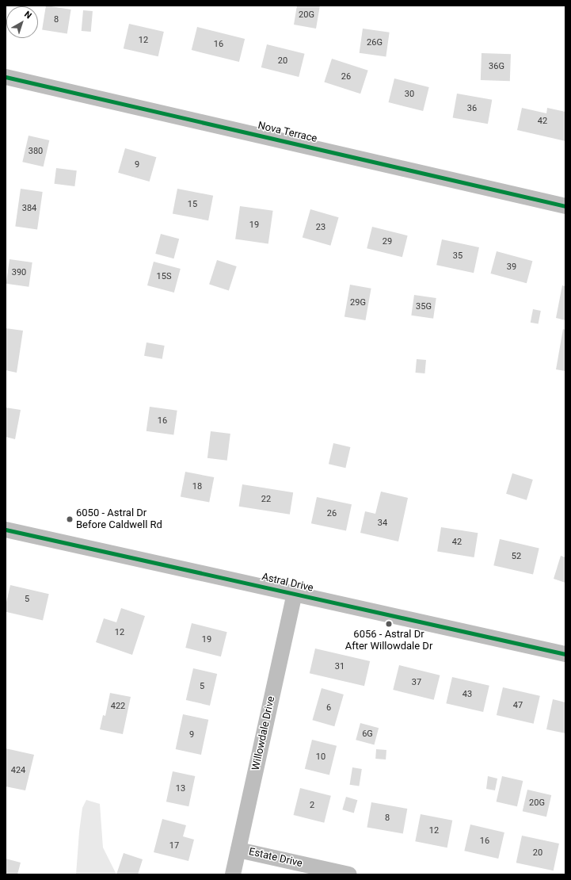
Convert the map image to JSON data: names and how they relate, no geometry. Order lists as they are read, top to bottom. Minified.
{"streets":{"street":["Nova Terrace","Astral Drive","Willowdale Drive","Estate Drive"]},"crossings":[["Astral Drive","Willowdale Drive"],["Willowdale Drive","Estate Drive"]],"places":["6050 - Astral Dr Before Caldwell Rd","6056 - Astral Dr After Willowdale Dr"],"house_numbers":["20G","8","12","26G","16","20","36G","26","30","36","42","380","9","15","384","19","23","29","35","39","390","15S","29G","35G","16","18","22","26","34","42","52","5","12","19","31","37","5","43","47","422","6","6G","9","10","424","13","20G","2","8","12","16","17","20"],"north":"top right"}
